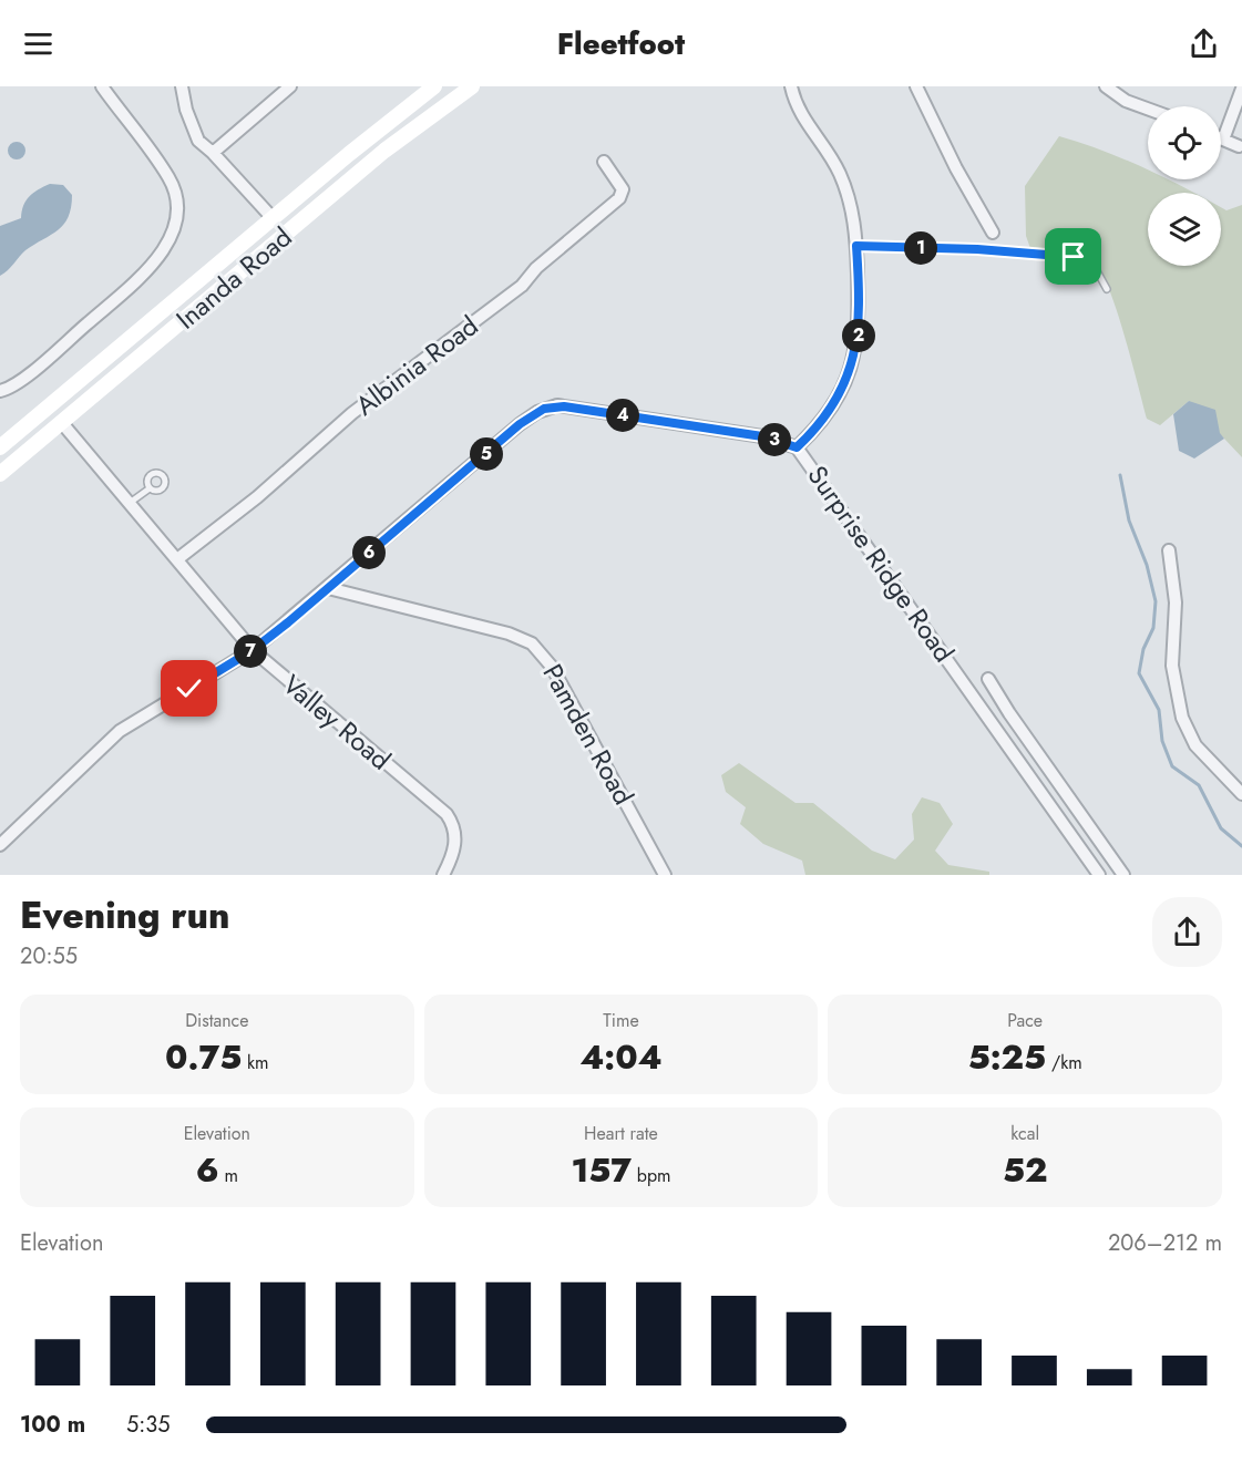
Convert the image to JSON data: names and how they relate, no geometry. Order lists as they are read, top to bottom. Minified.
{"streets":{"main road":["Inanda Road"],"street":["Albinia Road","Surprise Ridge Road","Valley Road","Pamden Road"]},"crossings":[["Inanda Road","Valley Road"],["Albinia Road","Valley Road"],["Surprise Ridge Road","Valley Road"],["Surprise Ridge Road","Pamden Road"]],"page":{"header":"Fleetfoot","pins":["1","2","4","3","5","6","7"],"heading":["Evening run","20:55"],"stats":[["Distance","0.75 km"],["Time","4:04"],["Pace","5:25 /km"],["Elevation","6 m"],["Heart rate","157 bpm"],["kcal","52"]],"chart":["Elevation","206–212 m"],"list":[{"name":"100 m","note":"5:35"}]}}
